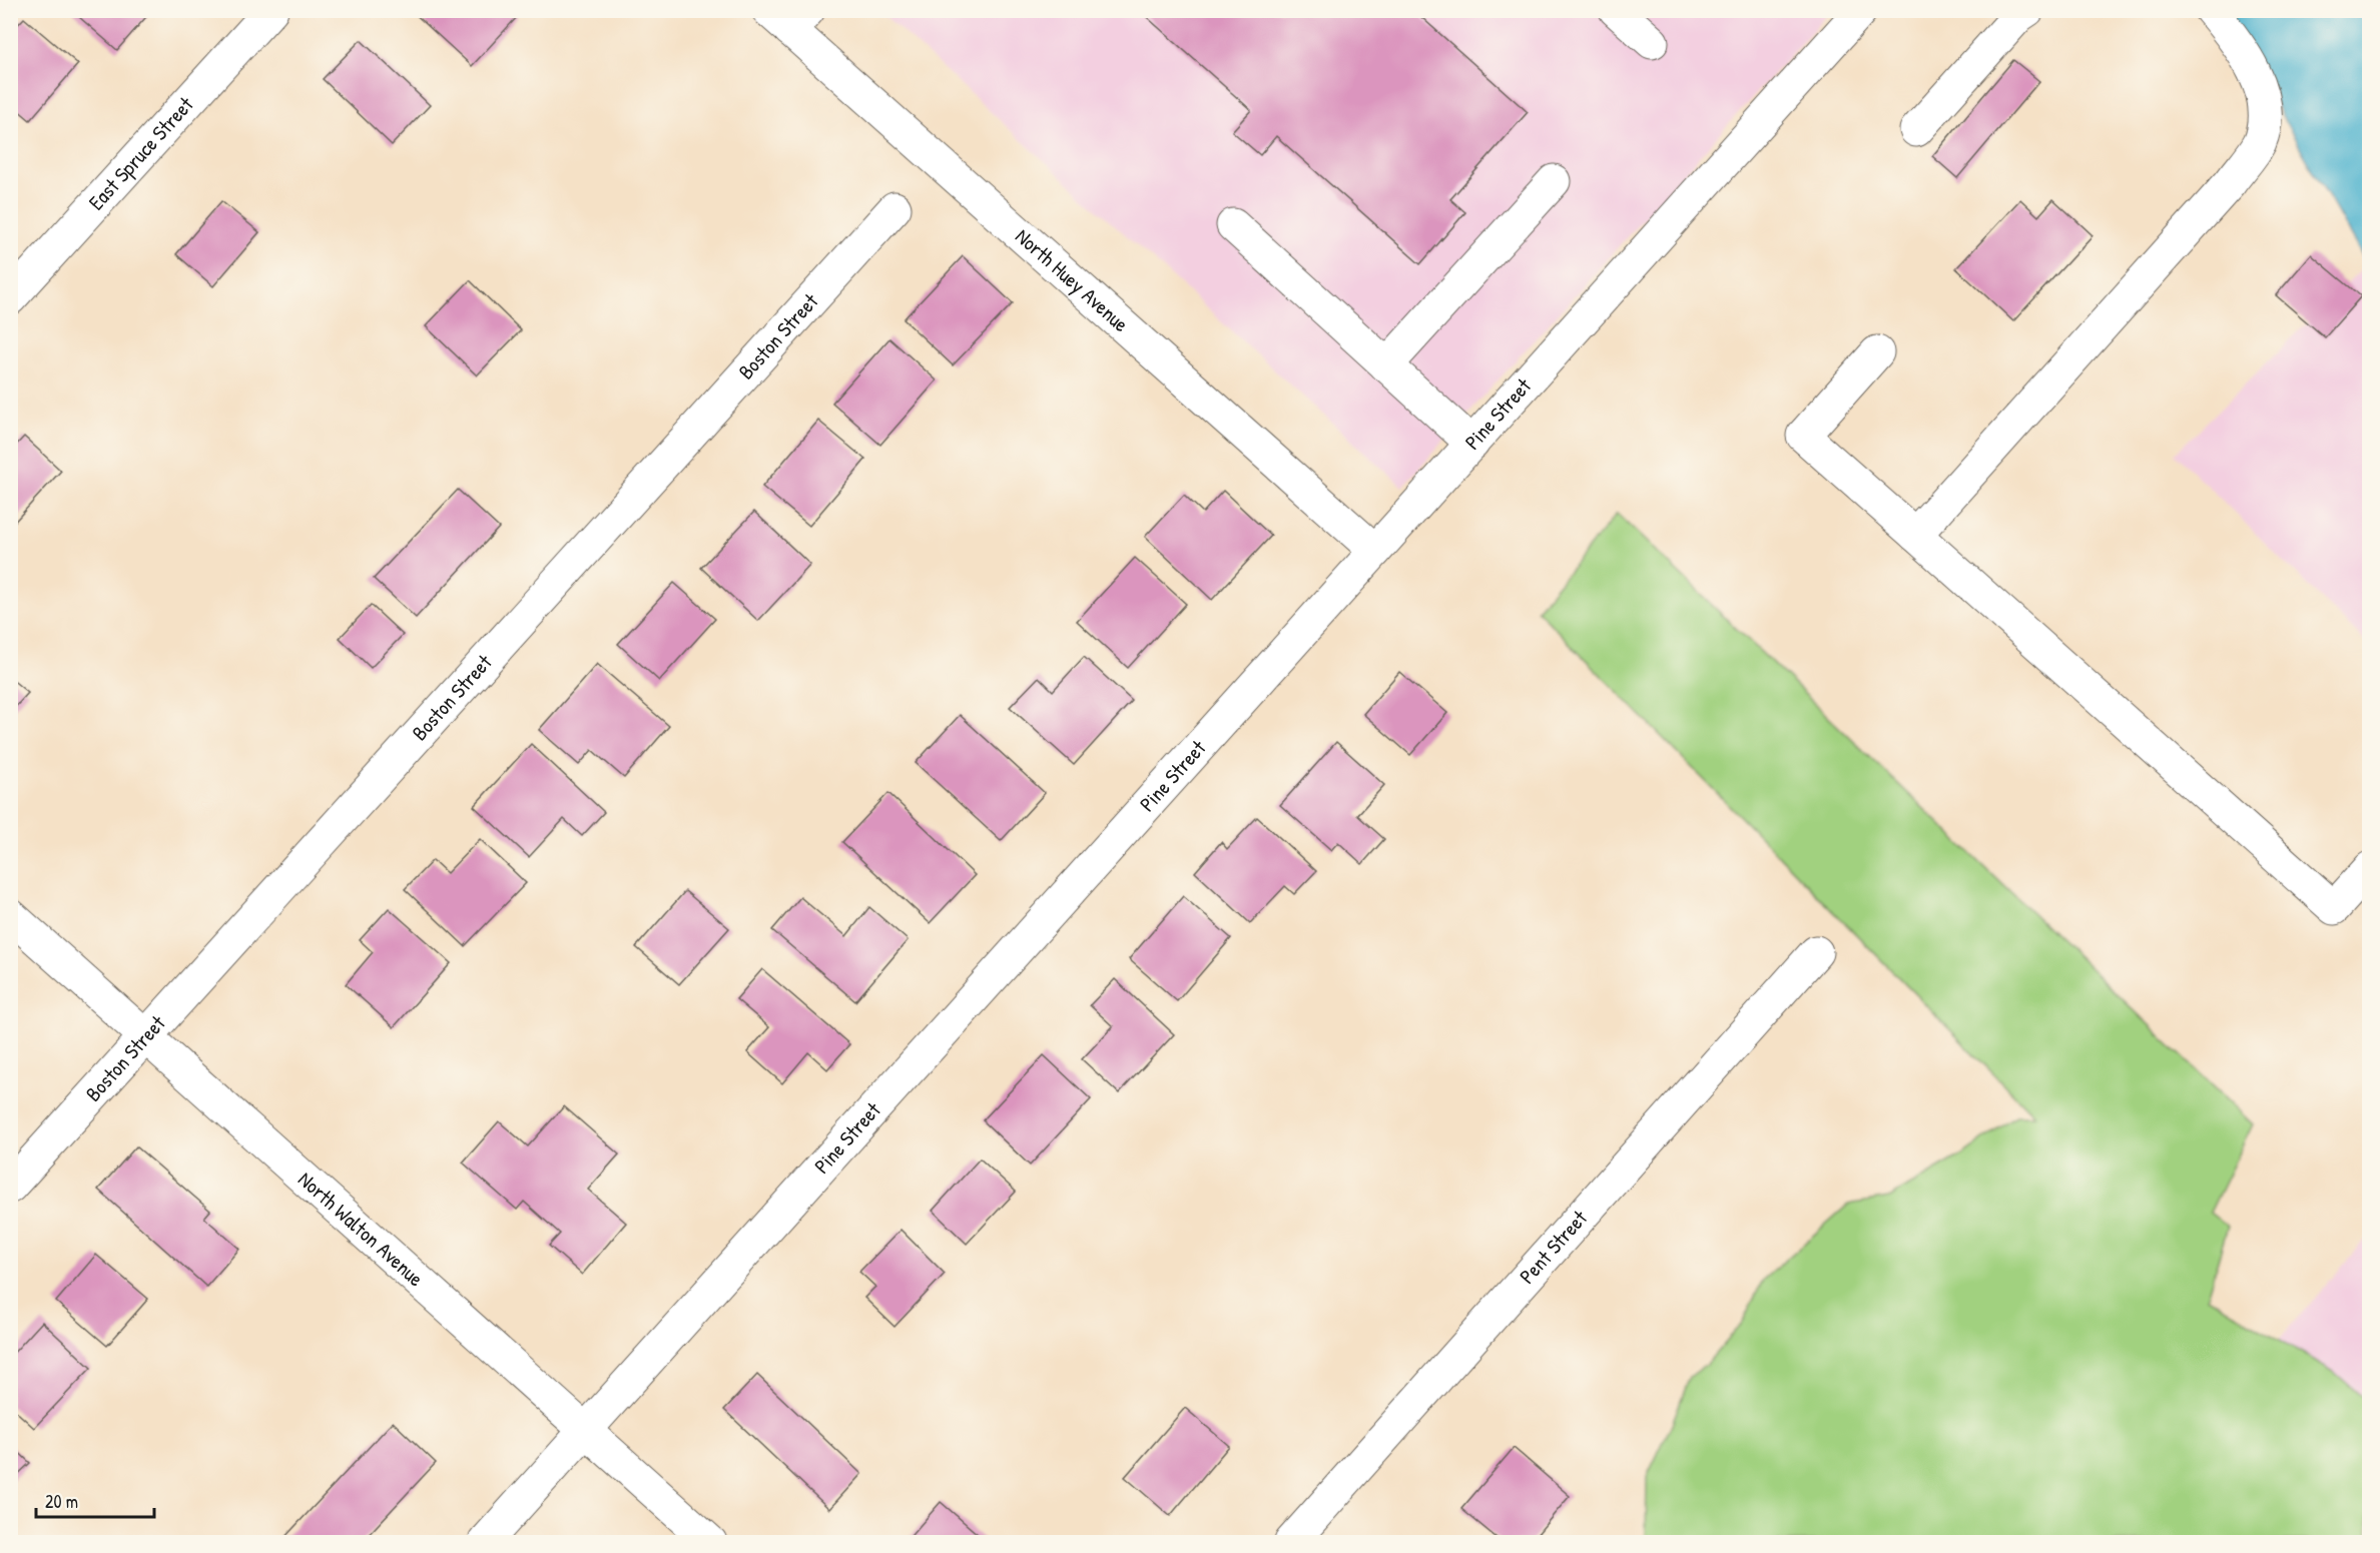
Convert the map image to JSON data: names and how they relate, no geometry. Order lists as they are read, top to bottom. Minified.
{"streets":{"street":["East Spruce Street","North Huey Avenue","Boston Street","Pine Street","North Walton Avenue","Pent Street"]},"crossings":[["North Huey Avenue","Pine Street"],["Boston Street","North Walton Avenue"],["Pine Street","North Walton Avenue"]],"scale_bar":"20 m"}
